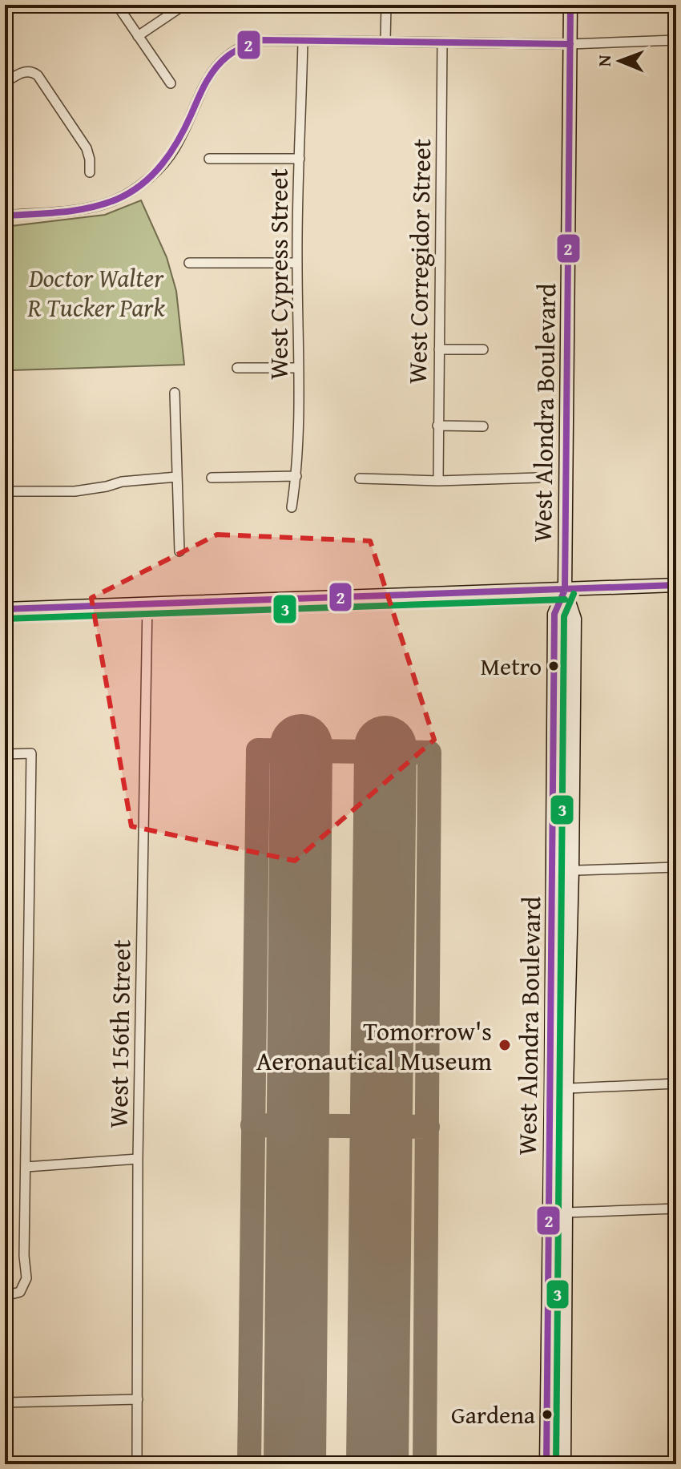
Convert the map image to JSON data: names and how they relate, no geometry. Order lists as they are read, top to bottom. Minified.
{"streets":{"main road":["West Alondra Boulevard"],"street":["West Corregidor Street","West Cypress Street","West 156th Street"]},"parks":["Doctor Walter R Tucker Park"],"places":["Metro","Tomorrow's Aeronautical Museum","Gardena"],"lines":["transit line 2","transit line 3"],"north":"left"}
